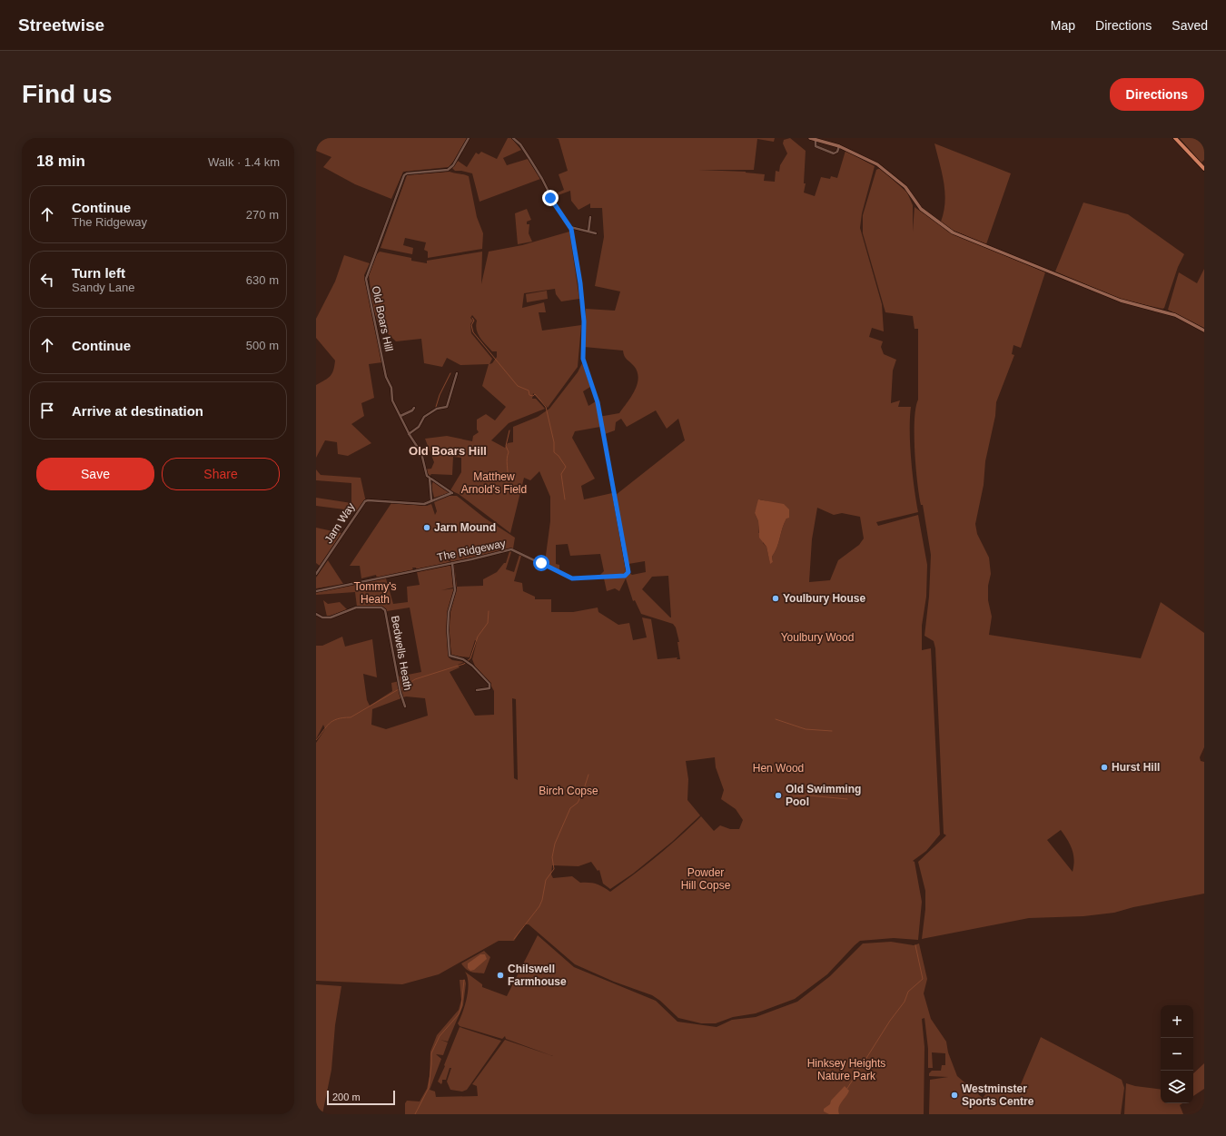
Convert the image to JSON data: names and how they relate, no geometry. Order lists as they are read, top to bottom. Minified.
{"streets":{"street":["Old Boars Hill","Jarn Way","The Ridgeway","Bedwells Heath"]},"crossings":[["Old Boars Hill","Jarn Way"]],"districts":["Old Boars Hill"],"parks":["Matthew Arnold's Field","Tommy's Heath","Youlbury Wood","Hen Wood","Birch Copse","Powder Hill Copse","Hinksey Heights Nature Park"],"places":["Jarn Mound","Youlbury House","Hurst Hill","Old Swimming Pool","Chilswell Farmhouse","Westminster Sports Centre"],"scale_bar":"200 m","page":{"header":"Streetwise","nav":["Map","Directions","Saved"],"buttons":["Directions",["Save","Share"]],"title":"Find us","heading":["18 min","Walk · 1.4 km"],"list":[["Continue","The Ridgeway","270 m"],["Turn left","Sandy Lane","630 m"],["Continue","500 m"],"Arrive at destination"],"map_buttons":["+","−"],"scale":"200 m"}}
